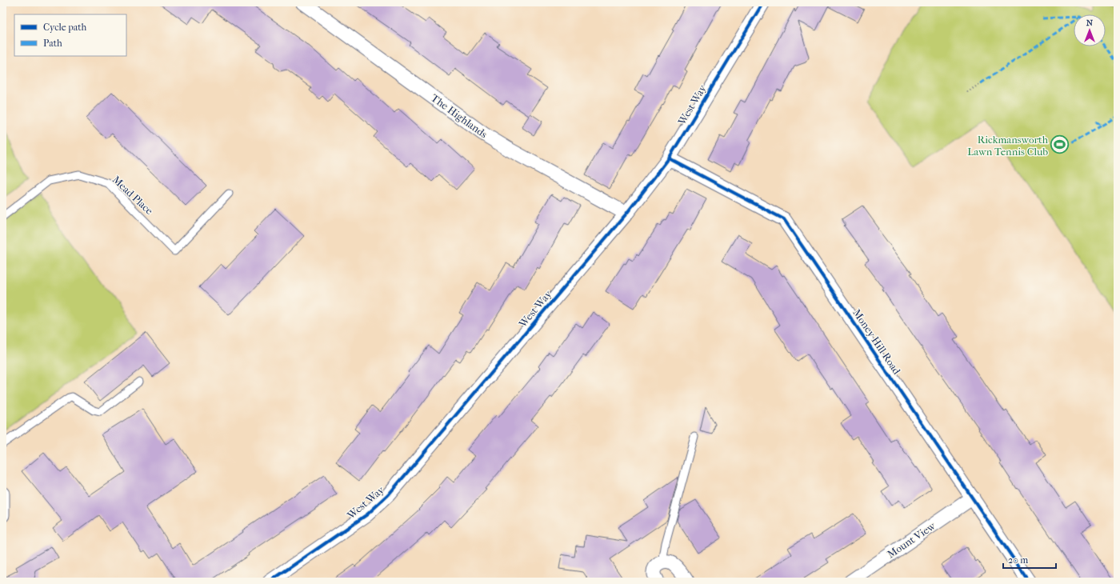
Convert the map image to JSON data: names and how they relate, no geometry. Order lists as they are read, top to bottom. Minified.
{"streets":{"street":["West Way","The Highlands","Money Hill Road","Mount View"],"lane":["Mead Place"]},"crossings":[["West Way","The Highlands"],["West Way","Money Hill Road"],["Money Hill Road","Mount View"]],"places":{"sports":["Rickmansworth Lawn Tennis Club"]},"legend":["Cycle path","Path"],"scale_bar":"20 m","north":"top"}
